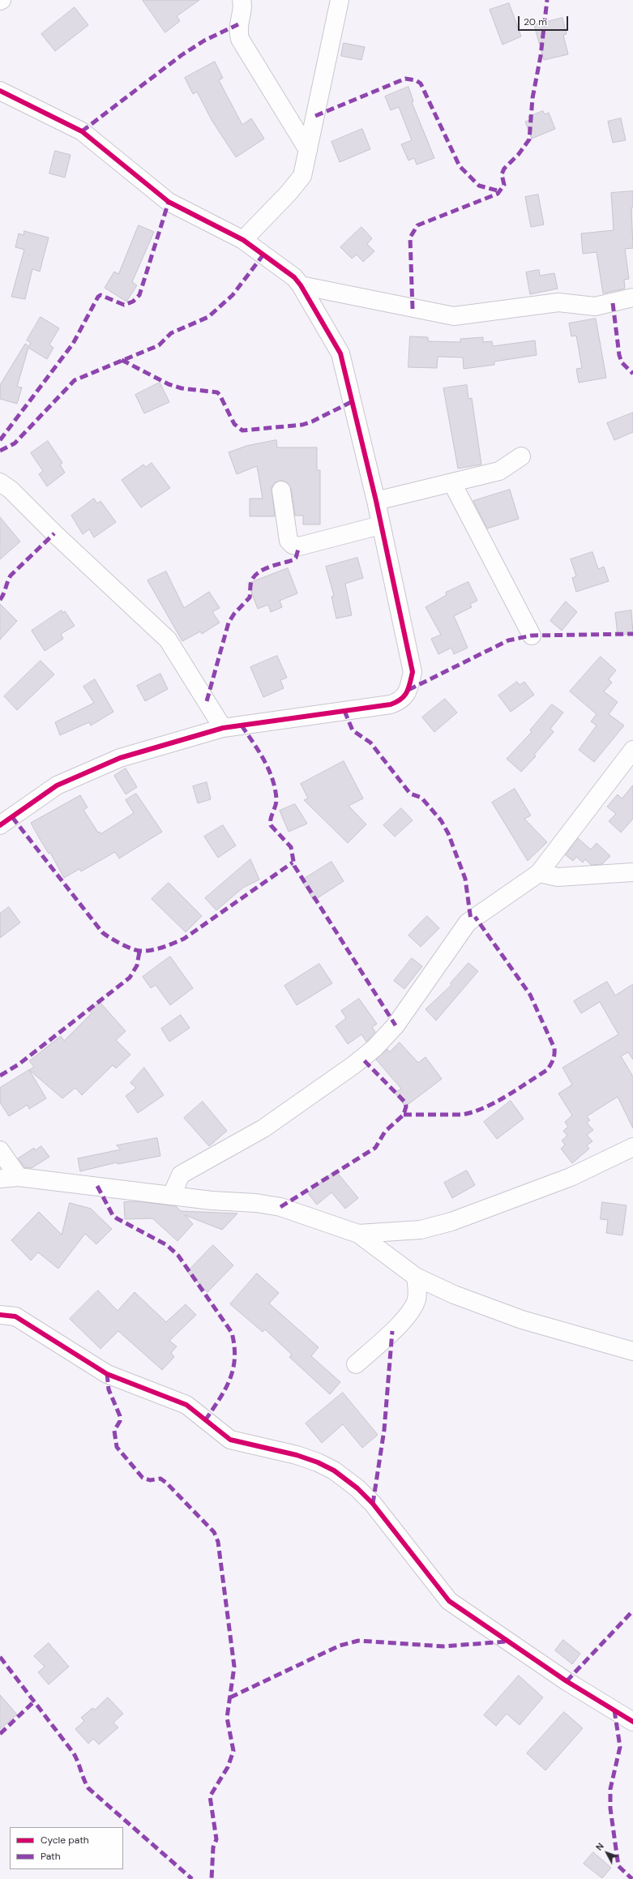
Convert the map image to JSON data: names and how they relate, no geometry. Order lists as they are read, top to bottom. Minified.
{"legend":["Cycle path","Path"],"scale_bar":"20 m","north":"top left"}
